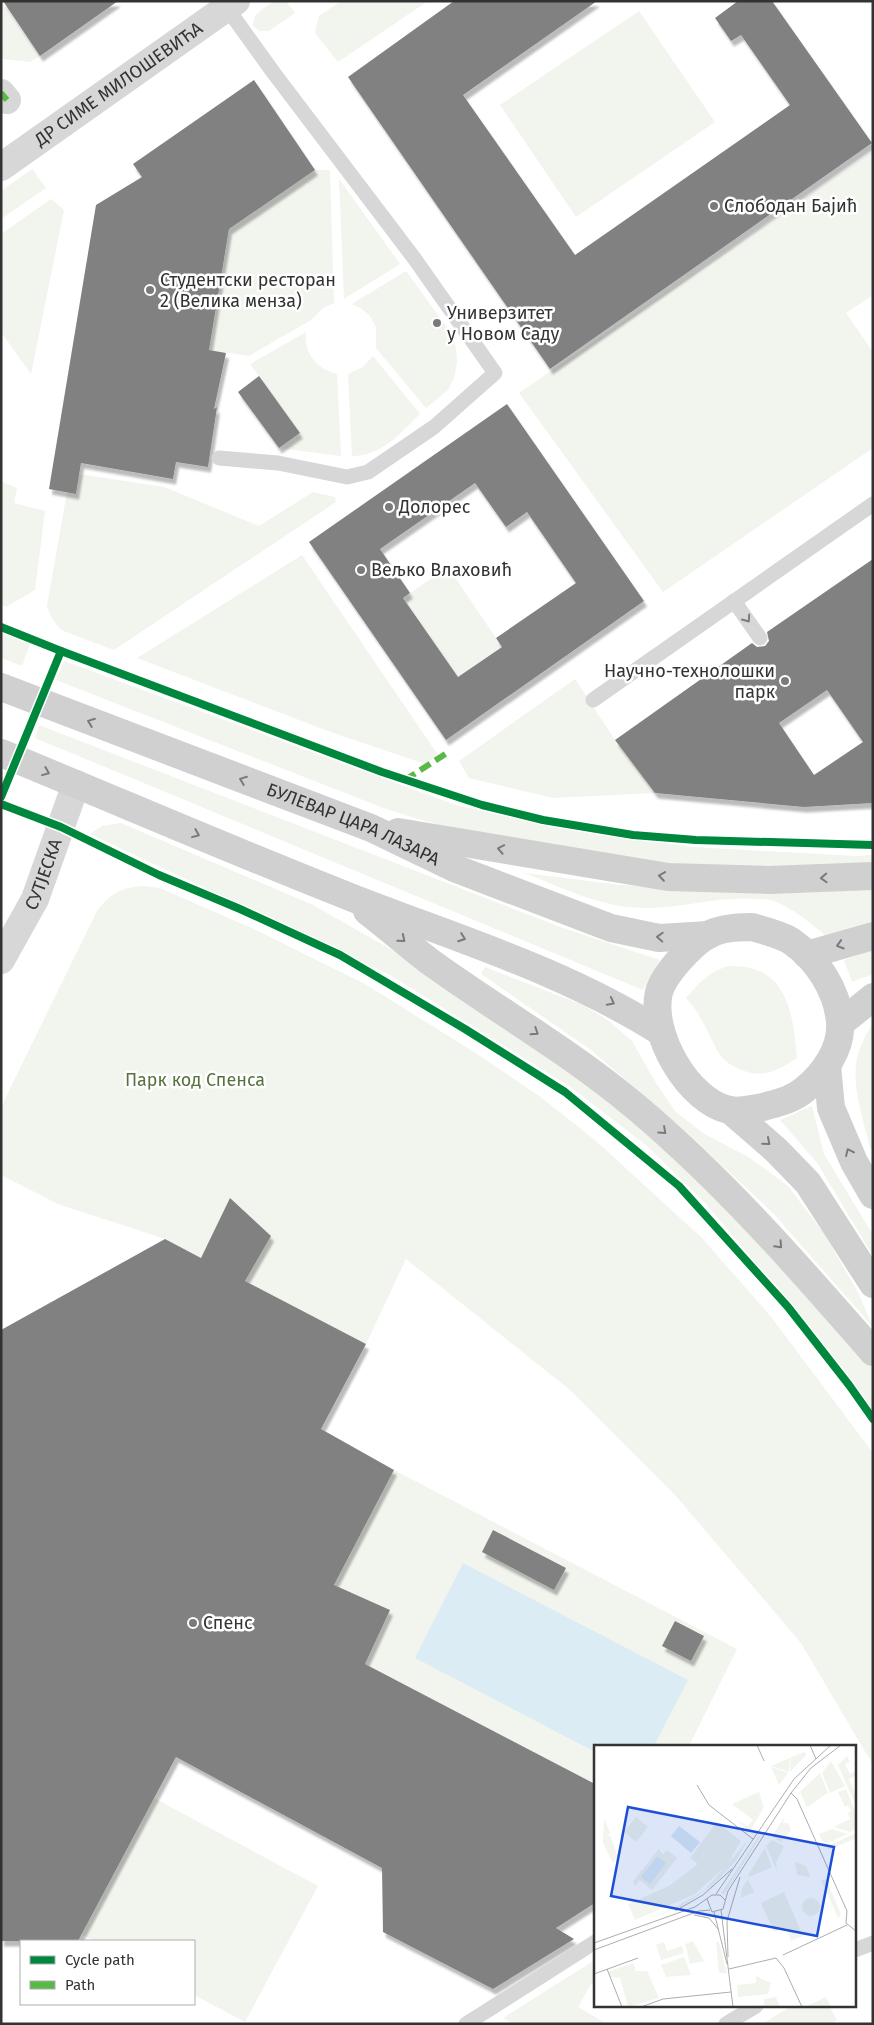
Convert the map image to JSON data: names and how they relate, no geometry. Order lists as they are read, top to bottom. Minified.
{"streets":{"main road":["БУЛЕВАР ЦАРА ЛАЗАРА"],"street":["ДР СИМЕ МИЛОШЕВИЋА","СУТЈЕСКА"]},"parks":["Парк код Спенса"],"places":["Слободан Бајић","Студентски ресторан 2 (Велика менза)","Универзитет у Новом Саду","Долорес","Вељко Влаховић","Научно-технолошки парк","Спенс"],"legend":["Cycle path","Path"]}
